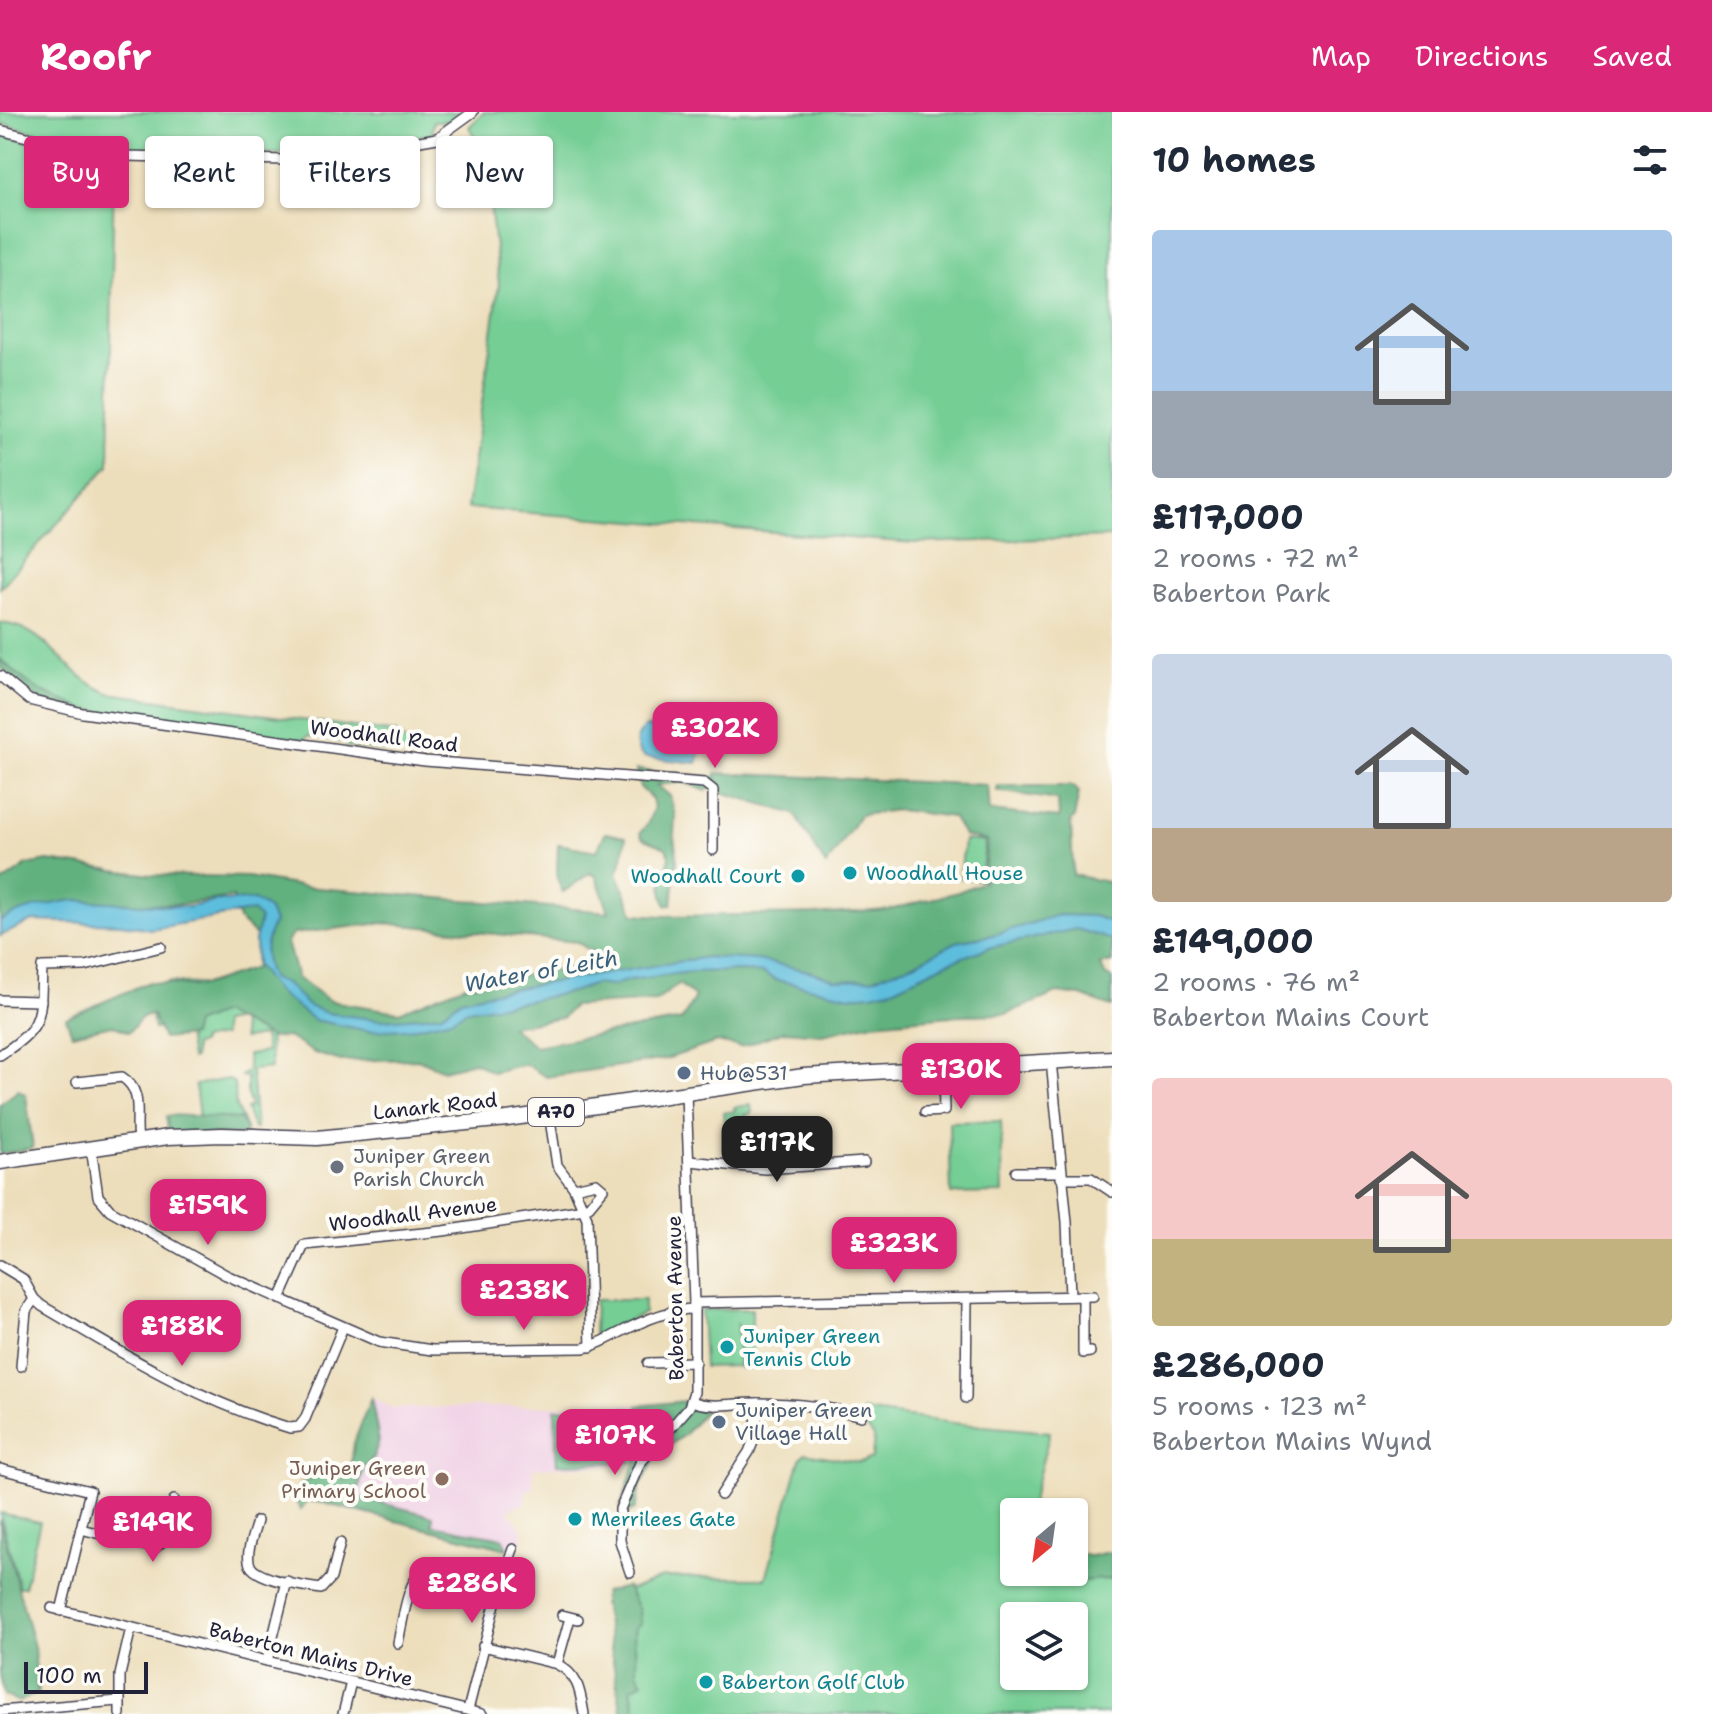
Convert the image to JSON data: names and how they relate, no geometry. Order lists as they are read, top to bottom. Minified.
{"streets":{"main road":["Lanark Road","A70"],"street":["Woodhall Road","Woodhall Avenue","Baberton Avenue","Baberton Mains Drive"]},"crossings":[["Lanark Road","Baberton Avenue"]],"water":["Water of Leith"],"places":["Woodhall House","Woodhall Court","Hub@531","Juniper Green Parish Church","Juniper Green Tennis Club","Juniper Green Village Hall","Juniper Green Primary School","Merrilees Gate","Baberton Golf Club"],"scale_bar":"100 m","north":"bottom left","page":{"header":"Roofr","nav":["Map","Directions","Saved"],"heading":"10 homes","chip":["Buy","Rent","Filters","New"],"list":[{"name":"£117,000","note":"2 rooms · 72 m² · Baberton Park"},{"name":"£149,000","note":"2 rooms · 76 m² · Baberton Mains Court"},{"name":"£286,000","note":"5 rooms · 123 m² · Baberton Mains Wynd"}],"price":["£302K","£130K","£117K","£159K","£323K","£238K","£188K","£107K","£149K","£286K"],"scale":"100 m"}}
